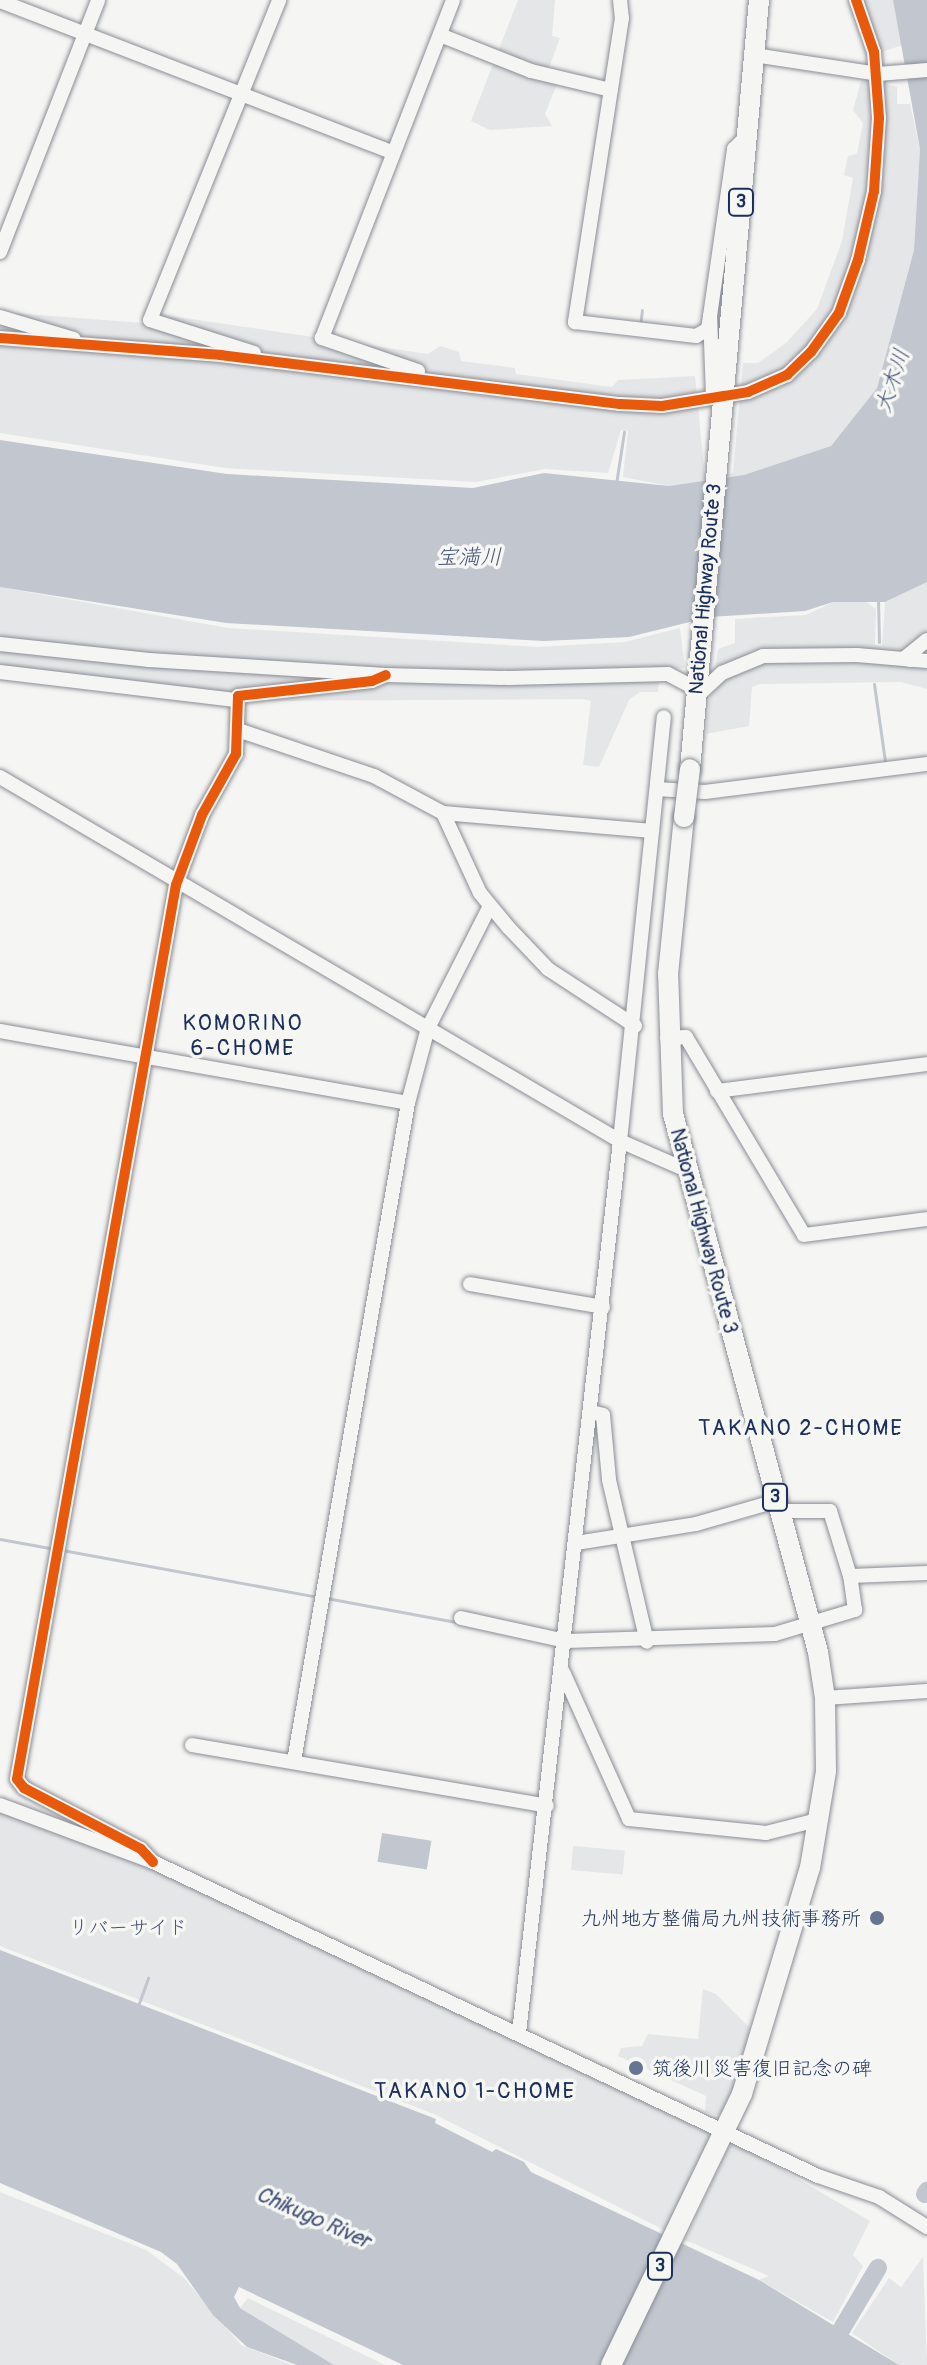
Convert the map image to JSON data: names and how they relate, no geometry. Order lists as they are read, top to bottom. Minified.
{"streets":{"highway":["3","National Highway Route 3"]},"districts":["KOMORINO 6-CHOME","TAKANO 2-CHOME","TAKANO 1-CHOME"],"water":["大木川","宝満川","Chikugo River"],"parks":["リバーサイド"],"places":["九州地方整備局九州技術事務所","筑後川災害復旧記念の碑"]}
